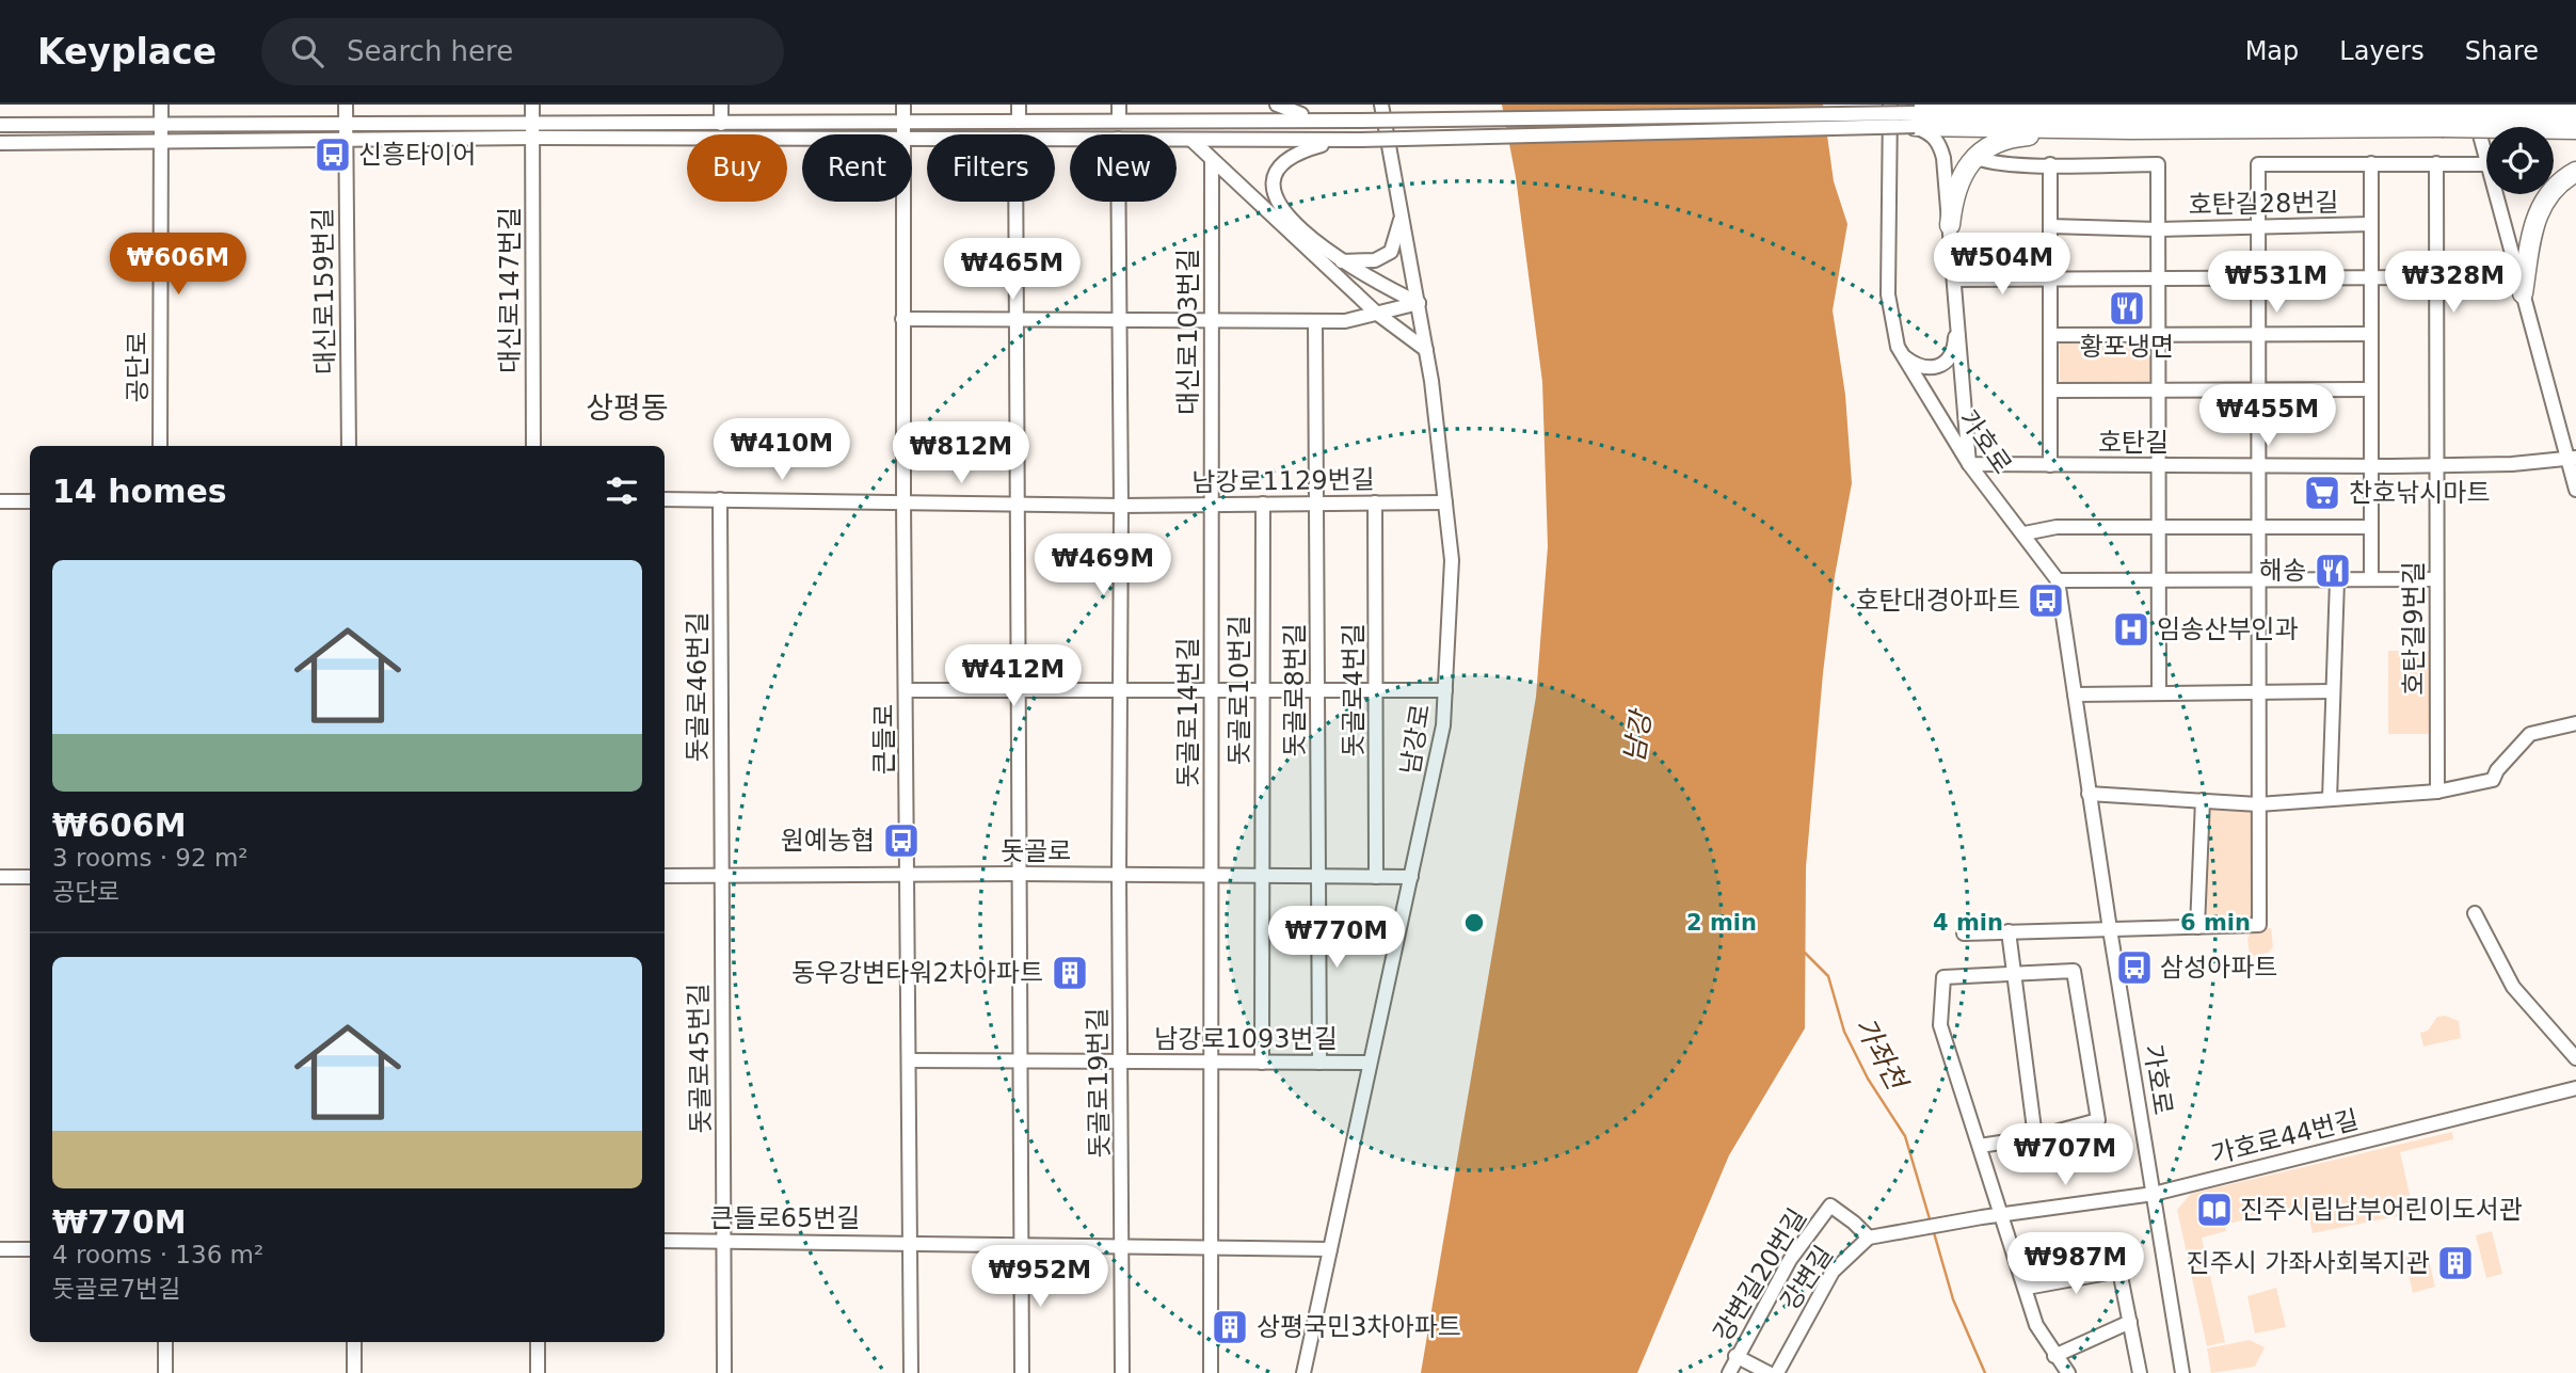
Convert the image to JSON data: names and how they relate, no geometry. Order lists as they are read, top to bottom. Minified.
{"streets":{"street":["호탄길28번길","대신로147번길","대신로159번길","대신로103번길","공단로","가호로","호탄길","남강로1129번길","호탄길9번길","돗골로46번길","돗골로10번길","돗골로8번길","돗골로4번길","돗골로14번길","큰들로","남강로","돗골로","남강로1093번길","돗골로45번길","돗골로19번길","가호로44번길","큰들로65번길","강변길20번길","강변길"]},"crossings":[["호탄길28번길","호탄길"],["대신로103번길","남강로1129번길"],["대신로103번길","돗골로14번길"],["가호로","호탄길"],["가호로","가호로44번길"],["호탄길","호탄길9번길"],["남강로1129번길","돗골로46번길"],["남강로1129번길","돗골로10번길"],["남강로1129번길","돗골로8번길"],["남강로1129번길","돗골로4번길"],["남강로1129번길","돗골로14번길"],["남강로1129번길","큰들로"],["남강로1129번길","남강로"],["남강로1129번길","돗골로19번길"],["돗골로46번길","돗골로"],["돗골로46번길","돗골로45번길"],["돗골로10번길","돗골로"],["돗골로10번길","남강로1093번길"],["돗골로8번길","돗골로"],["돗골로8번길","남강로1093번길"],["돗골로4번길","돗골로"],["돗골로14번길","돗골로"],["돗골로14번길","남강로1093번길"],["돗골로14번길","큰들로65번길"],["큰들로","돗골로"],["큰들로","남강로1093번길"],["큰들로","큰들로65번길"],["남강로","돗골로"],["남강로","남강로1093번길"],["남강로","큰들로65번길"],["돗골로","돗골로45번길"],["돗골로","돗골로19번길"],["남강로1093번길","돗골로19번길"],["돗골로45번길","큰들로65번길"],["돗골로19번길","큰들로65번길"],["강변길20번길","강변길"]],"districts":["상평동"],"water":["남강","가좌천"],"places":{"bus stop":["신흥타이어","호탄대경아파트","원예농협","삼성아파트"],"restaurant":["황포냉면","해송"],"supermarket":["찬호낚시마트"],"hospital":["임송산부인과"],"building":["동우강변타워2차아파트","진주시 가좌사회복지관","상평국민3차아파트"],"library":["진주시립남부어린이도서관"]},"page":{"header":"Keyplace","search":"Search here","nav":["Map","Layers","Share"],"chip":["Buy","Rent","Filters","New"],"price":["₩606M","₩504M","₩465M","₩531M","₩328M","₩455M","₩410M","₩812M","₩469M","₩412M","₩770M","₩707M","₩987M","₩952M"],"heading":"14 homes","list":[{"name":"₩606M","note":"3 rooms · 92 m² · 공단로"},{"name":"₩770M","note":"4 rooms · 136 m² · 돗골로7번길"}]},"rings":["2 min","4 min","6 min"]}
